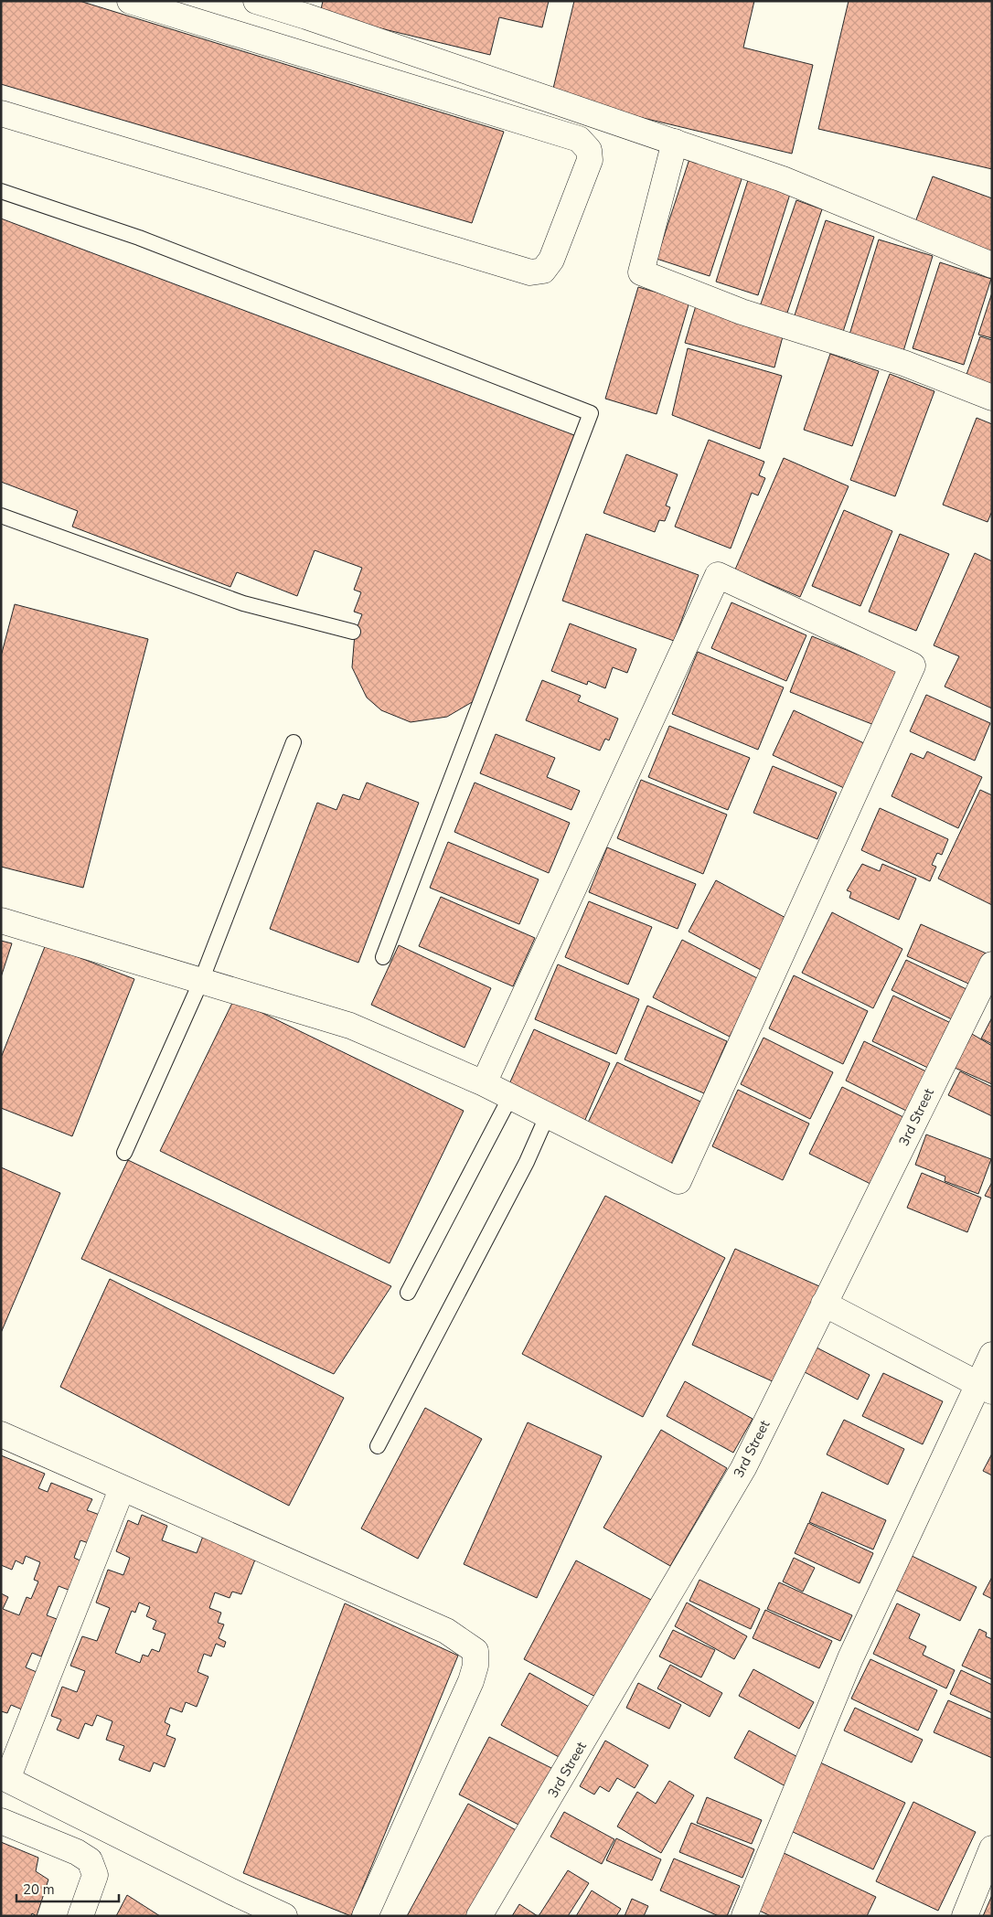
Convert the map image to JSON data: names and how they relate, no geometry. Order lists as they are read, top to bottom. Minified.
{"streets":{"street":["3rd Street"]},"scale_bar":"20 m"}
